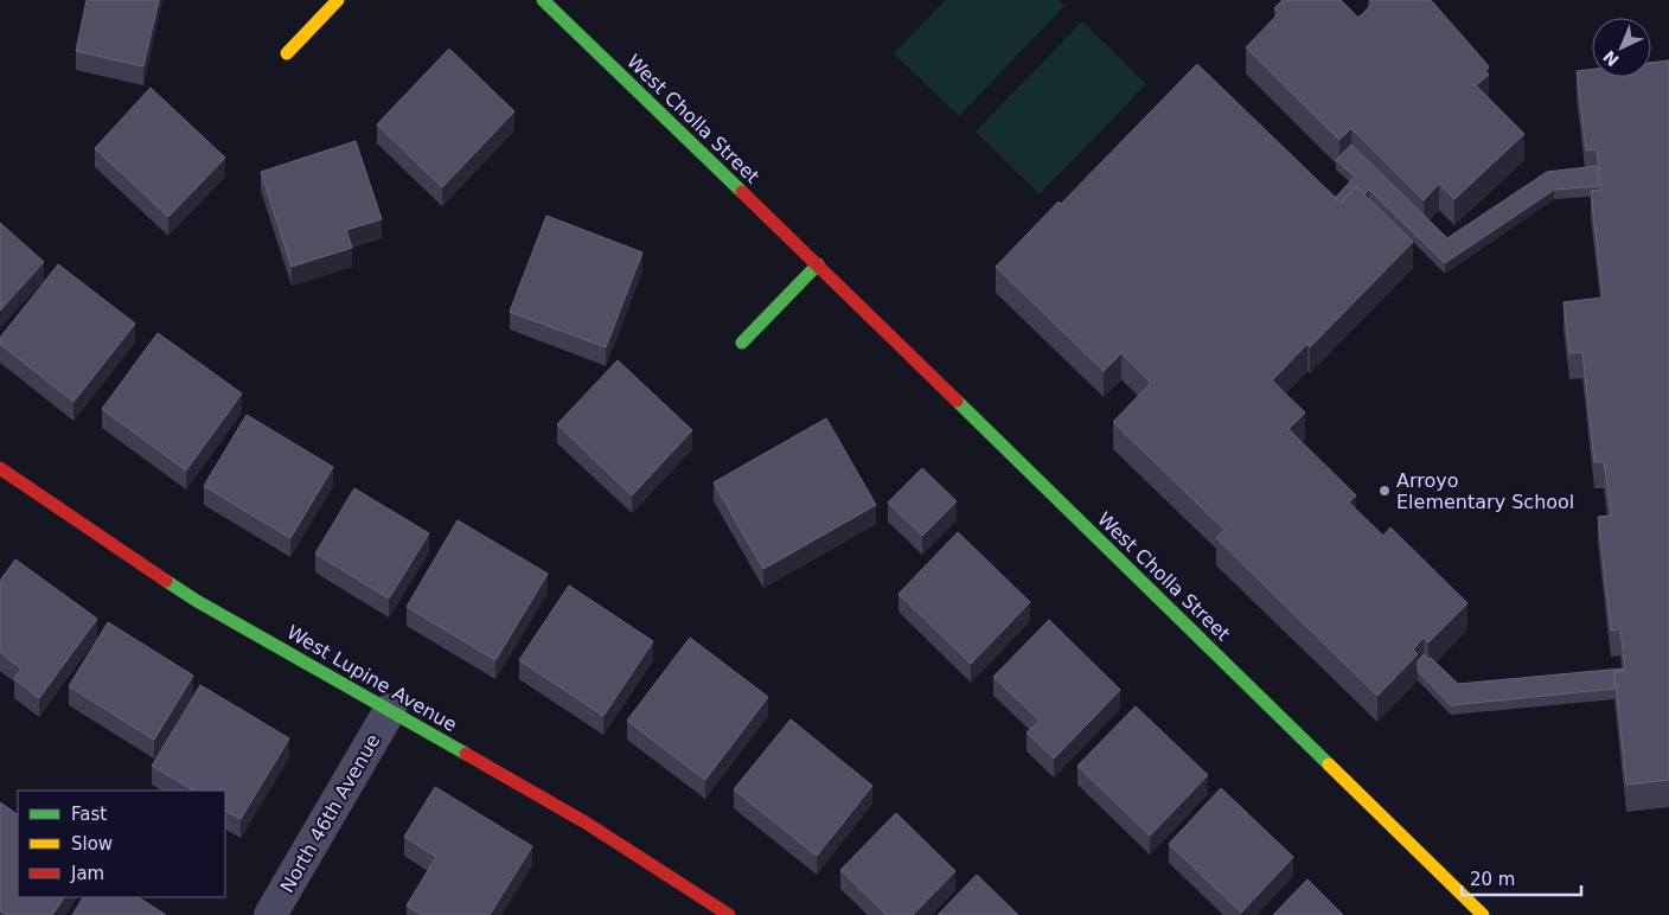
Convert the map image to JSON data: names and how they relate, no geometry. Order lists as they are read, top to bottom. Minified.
{"streets":{"street":["West Cholla Street","West Lupine Avenue","North 46th Avenue"]},"crossings":[["West Lupine Avenue","North 46th Avenue"]],"places":["Arroyo Elementary School"],"legend":["Fast","Slow","Jam"],"scale_bar":"20 m","north":"bottom left"}
